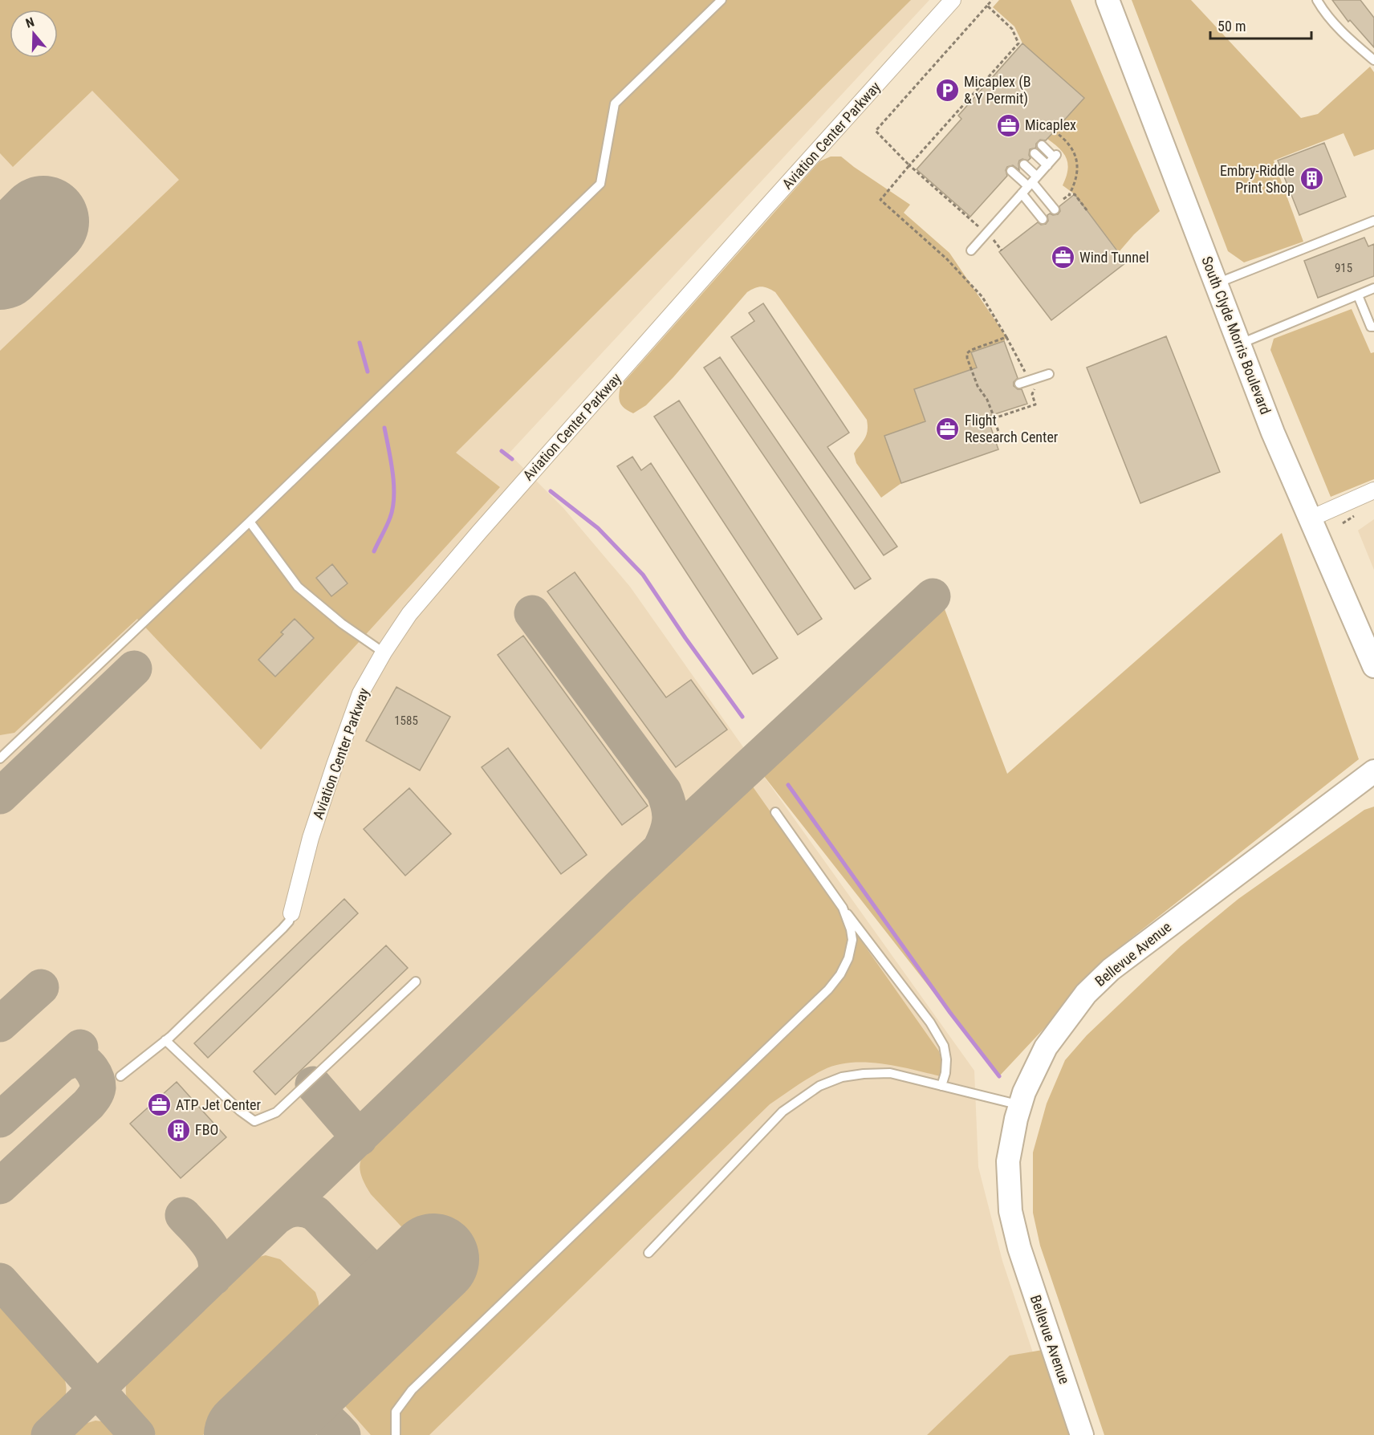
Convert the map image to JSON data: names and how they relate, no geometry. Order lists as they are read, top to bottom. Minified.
{"streets":{"street":["Aviation Center Parkway","South Clyde Morris Boulevard","Bellevue Avenue"]},"places":{"parking":["Micaplex (B & Y Permit)"],"office":["Micaplex","Wind Tunnel","Flight Research Center","ATP Jet Center"],"building":["Embry-Riddle Print Shop","FBO"]},"house_numbers":["915","1585"],"scale_bar":"50 m","north":"top"}
